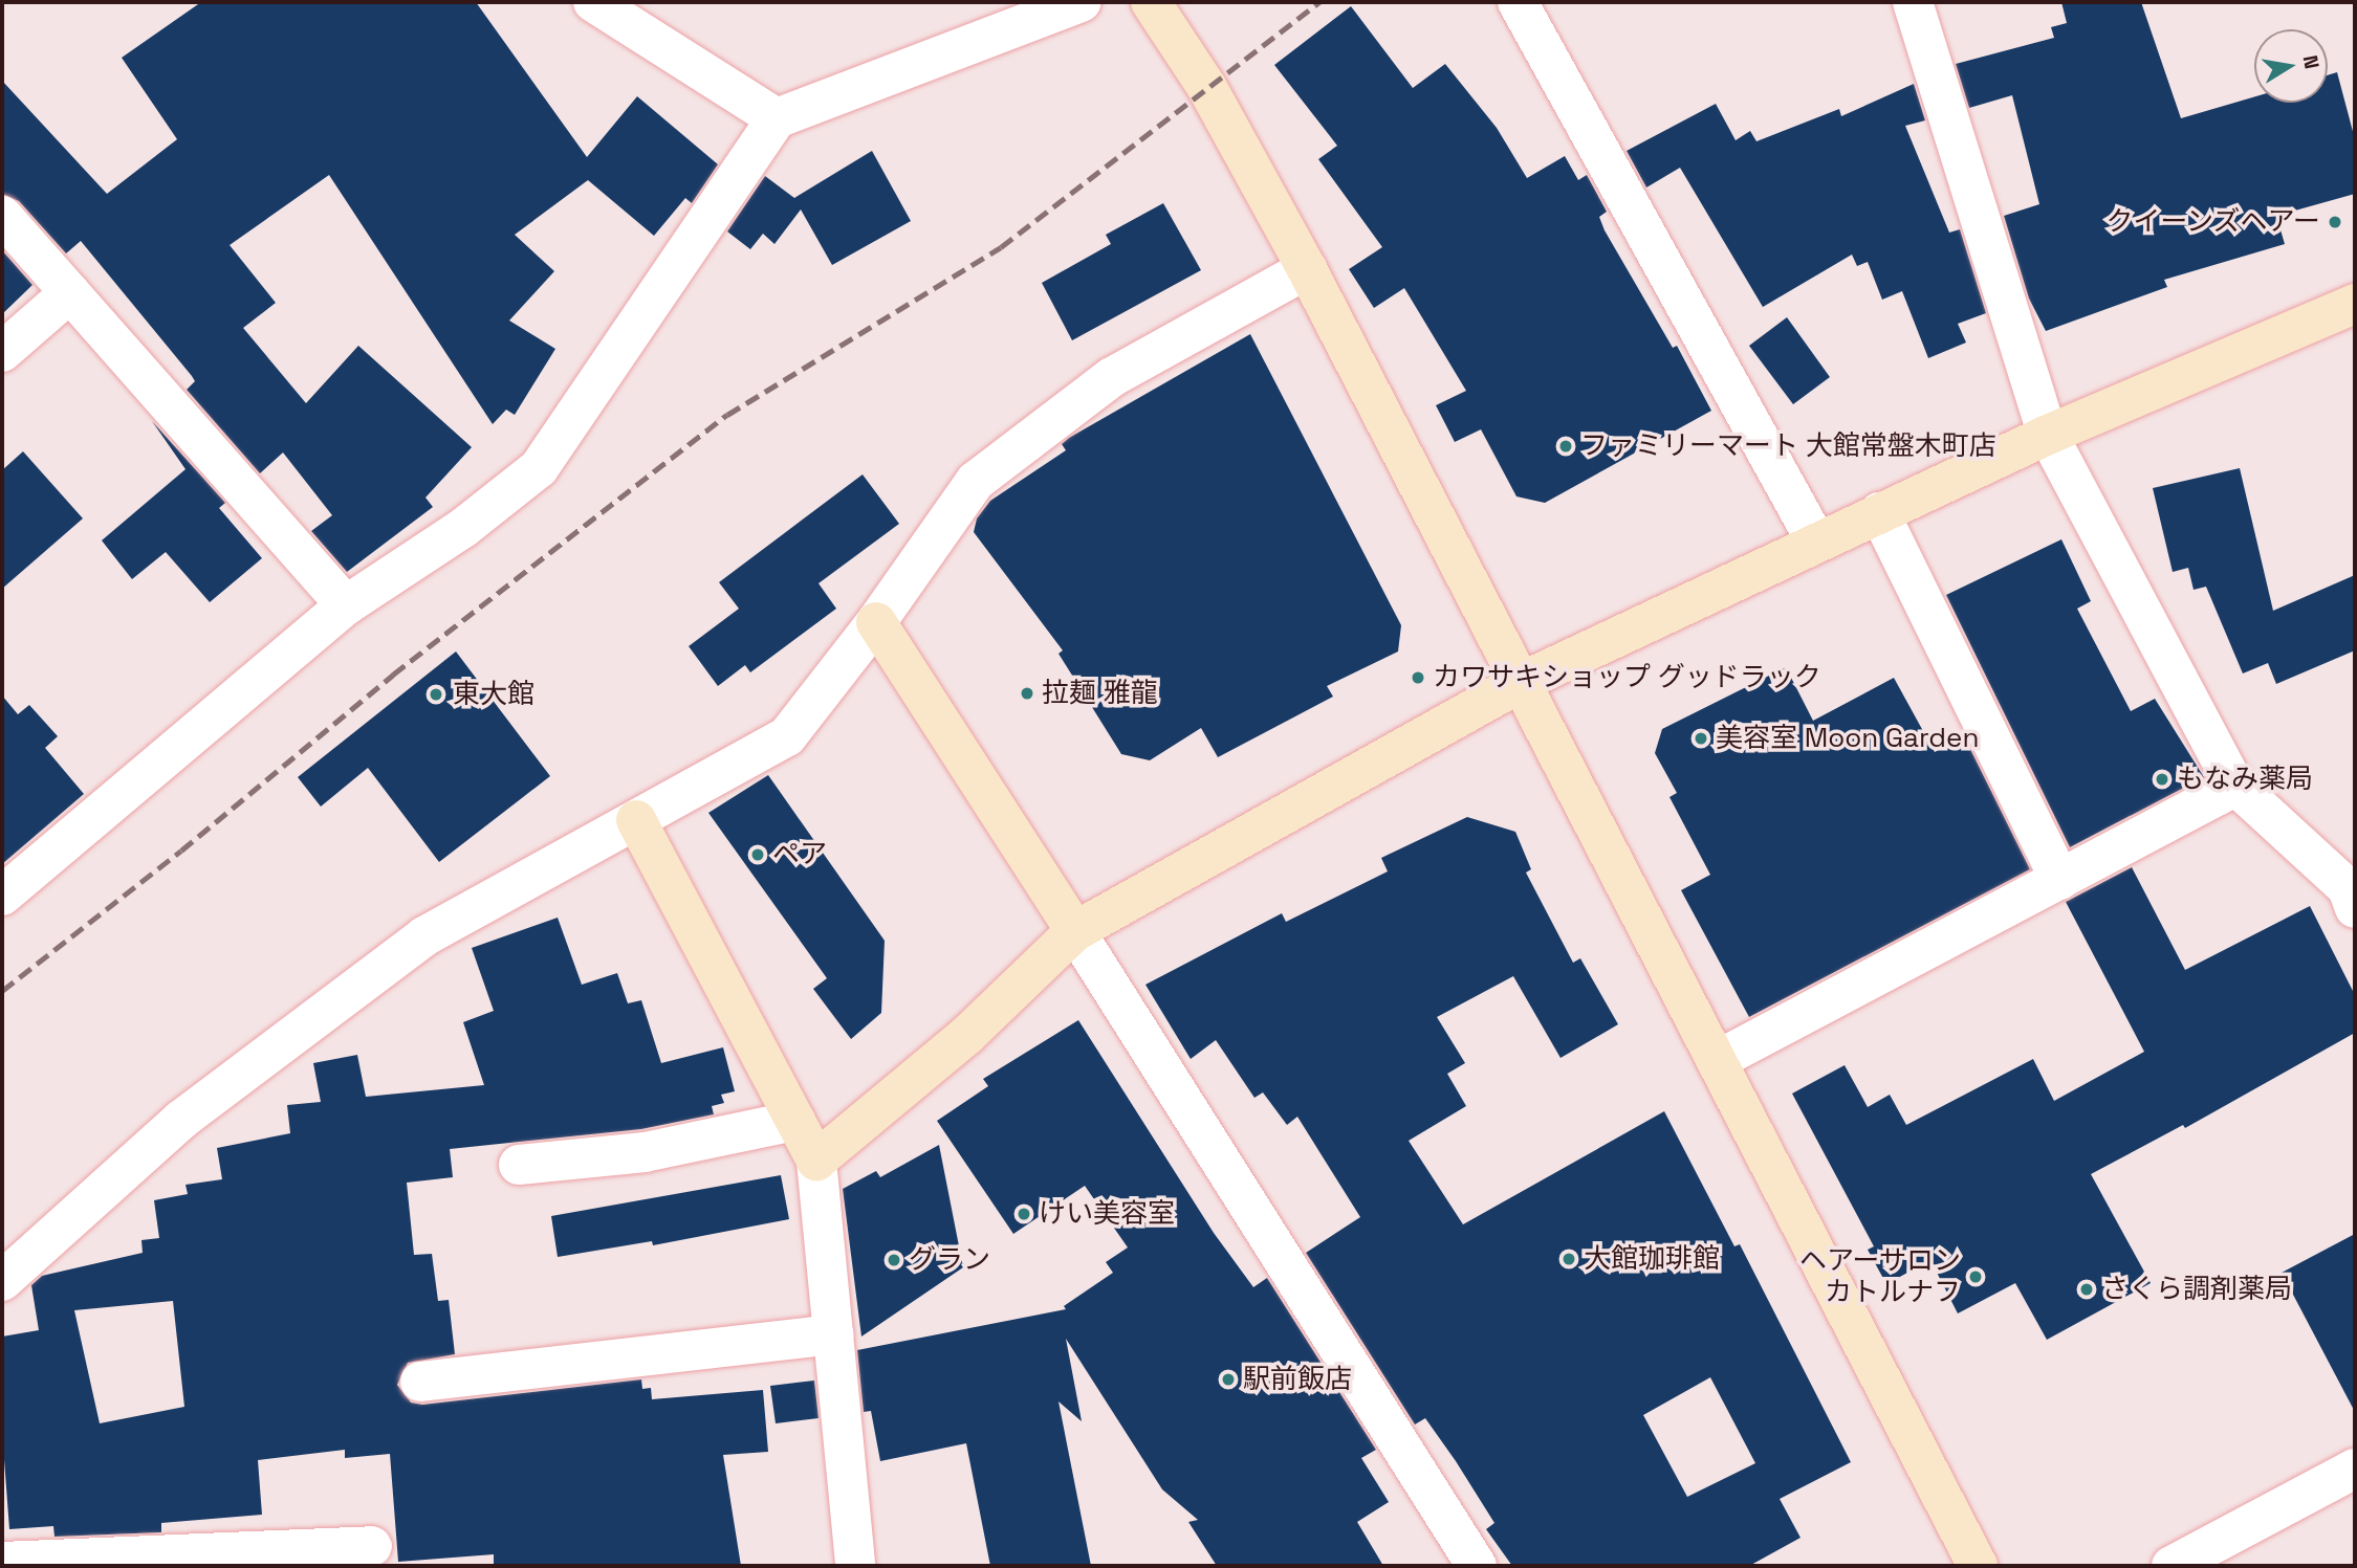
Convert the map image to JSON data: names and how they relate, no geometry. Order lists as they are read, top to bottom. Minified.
{"places":["クイーンズヘアー","ファミリーマート 大館常盤木町店","カワサキショップ グッドラック","拉麺 雅龍","東大館","美容室 Moon Garden","もなみ薬局","ペア","けい美容室","大館珈琲館","グラン","ヘアーサロン カトルナフ","さくら調剤薬局","駅前飯店"],"north":"right"}
